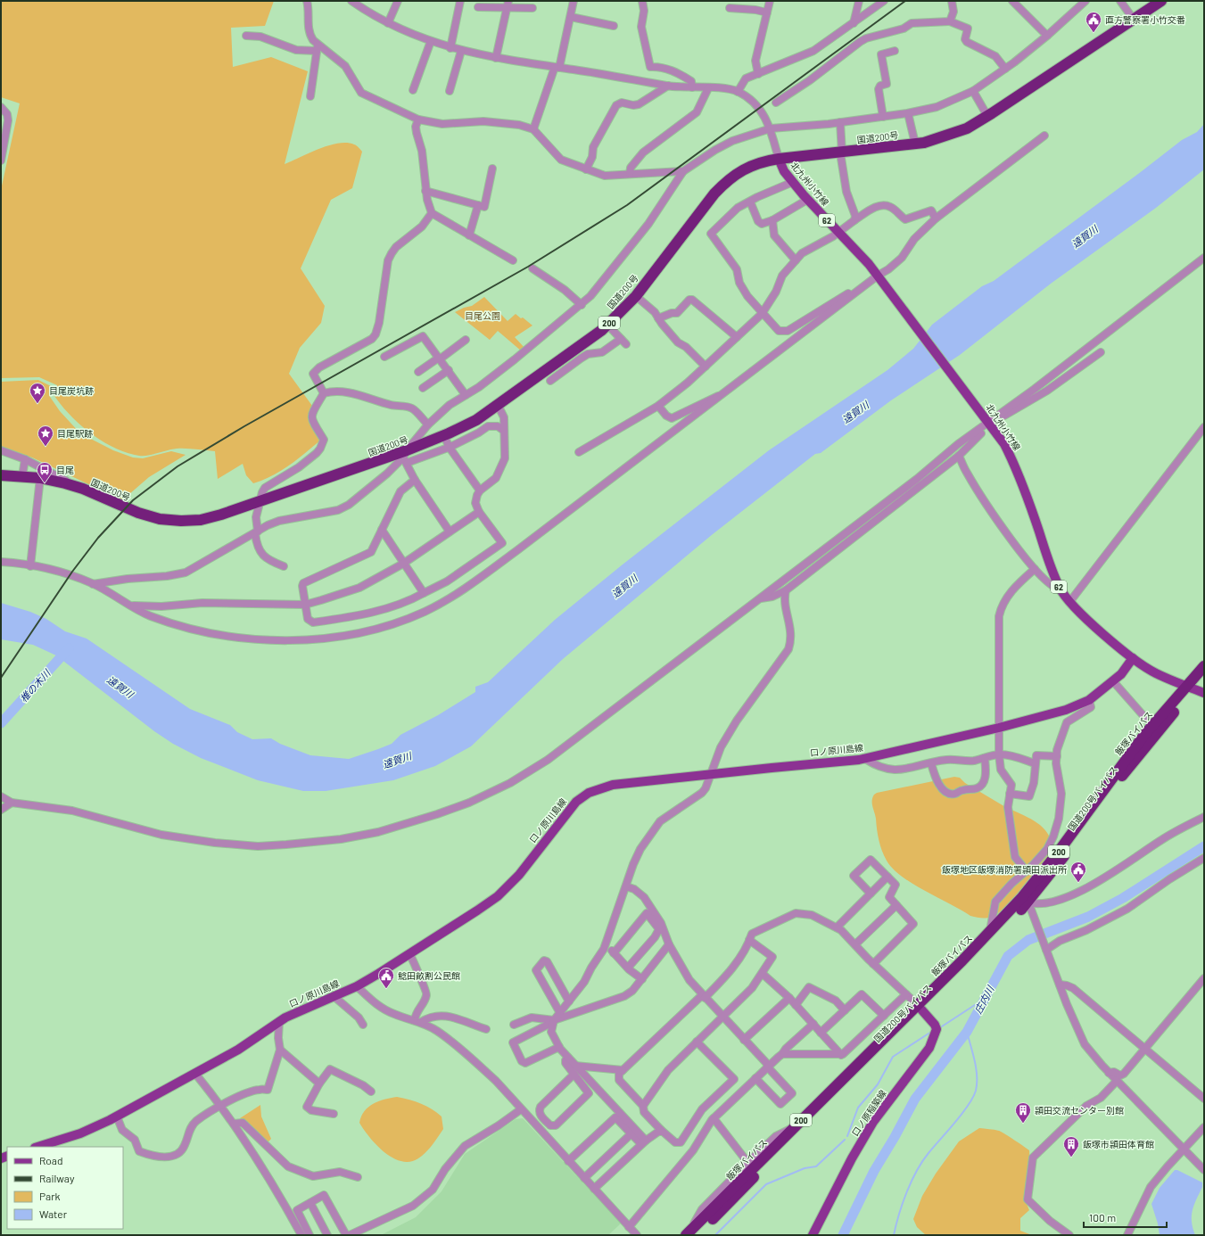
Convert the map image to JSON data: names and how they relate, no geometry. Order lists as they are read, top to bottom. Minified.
{"streets":{"highway":["国道200号","200","飯塚バイパス","国道200号バイパス"],"main road":["北九州小竹線","62","口ノ原川島線","口ノ原稲築線"]},"crossings":[["国道200号","北九州小竹線"],["北九州小竹線","飯塚バイパス"],["北九州小竹線","口ノ原川島線"],["北九州小竹線","国道200号バイパス"],["飯塚バイパス","国道200号バイパス"],["飯塚バイパス","口ノ原稲築線"],["国道200号バイパス","口ノ原稲築線"]],"water":["遠賀川","椎の木川","庄内川"],"parks":["目尾公園"],"places":{"public building":["直方警察署小竹交番","飯塚地区飯塚消防署頴田派出所","鯰田畝割公民館"],"place":["目尾炭坑跡","目尾駅跡"],"bus stop":["目尾"],"building":["頴田交流センター別館","飯塚市頴田体育館"]},"legend":["Road","Railway","Park","Water"],"scale_bar":"100 m"}
